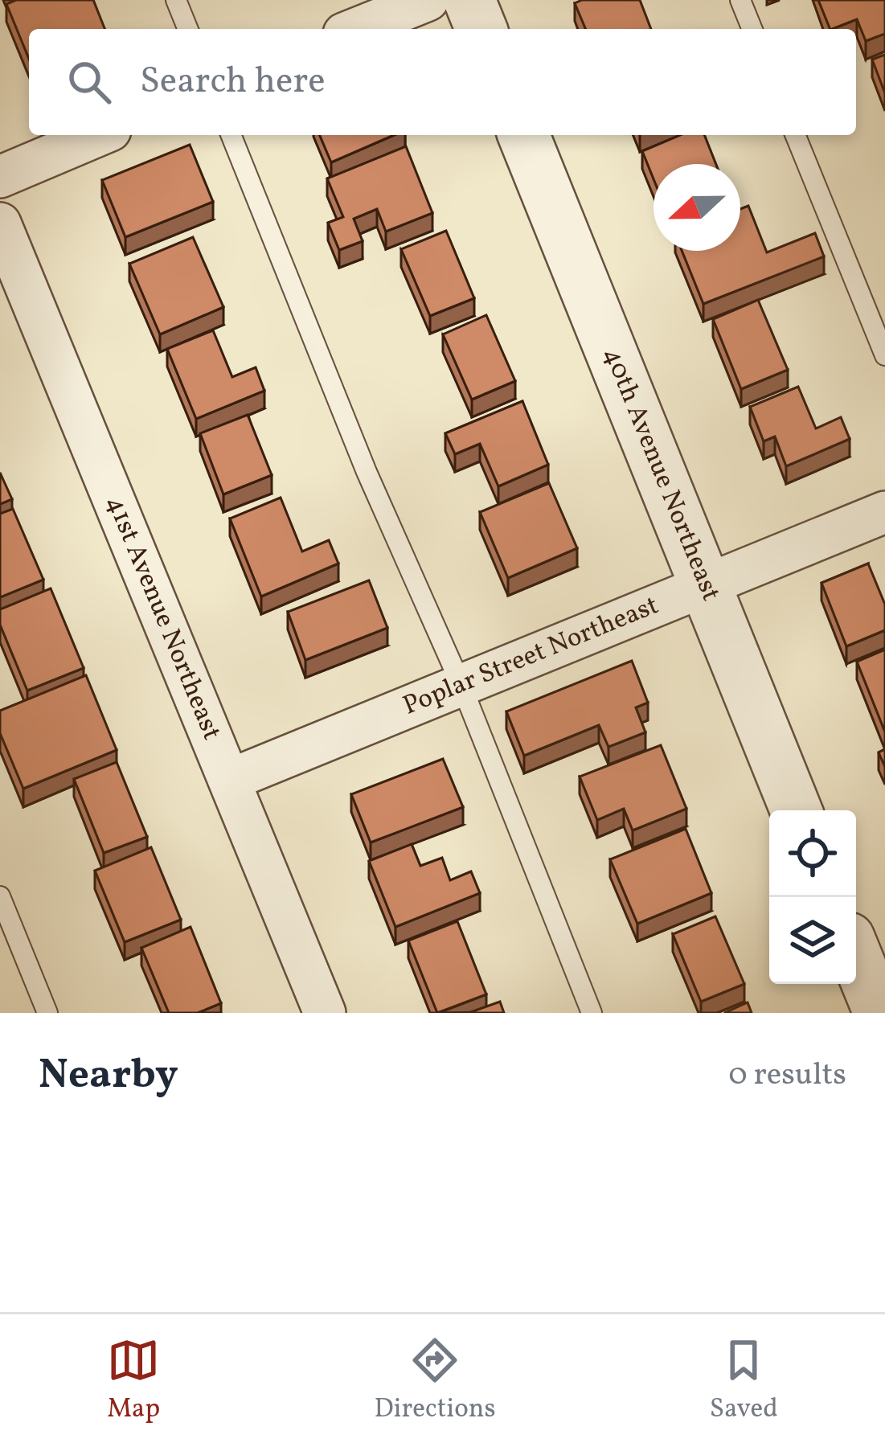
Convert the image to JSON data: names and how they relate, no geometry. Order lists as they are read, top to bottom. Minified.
{"streets":{"street":["40th Avenue Northeast","41st Avenue Northeast","Poplar Street Northeast"]},"crossings":[["40th Avenue Northeast","Poplar Street Northeast"],["41st Avenue Northeast","Poplar Street Northeast"]],"north":"left","page":{"search":"Search here","heading":["Nearby","0 results"],"nav":["Map","Directions","Saved"]}}
